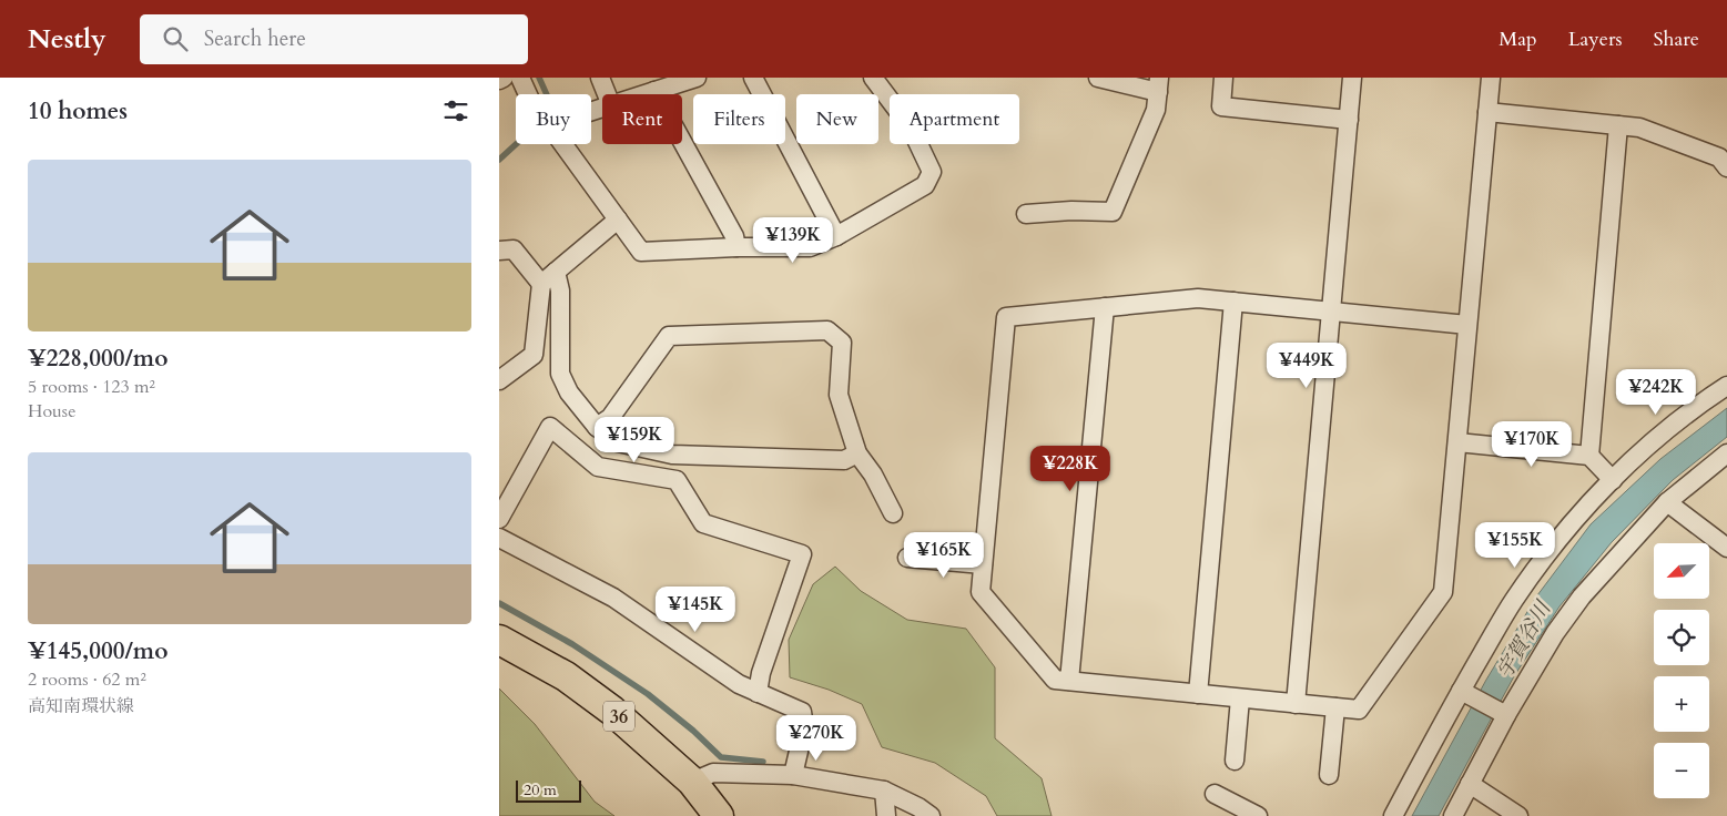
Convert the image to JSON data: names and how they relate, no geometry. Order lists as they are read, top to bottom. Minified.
{"streets":{"main road":["36"]},"water":["宇賀谷川"],"scale_bar":"20 m","north":"bottom left","page":{"header":"Nestly","search":"Search here","nav":["Map","Layers","Share"],"heading":"10 homes","chip":["Buy","Rent","Filters","New","Apartment"],"list":[{"name":"¥228,000/mo","note":"5 rooms · 123 m² · House"},{"name":"¥145,000/mo","note":"2 rooms · 62 m² · 高知南環状線"}],"price":["¥139K","¥449K","¥242K","¥159K","¥170K","¥228K","¥155K","¥165K","¥145K","¥270K"],"map_buttons":["+","−"],"scale":"20 m"}}
